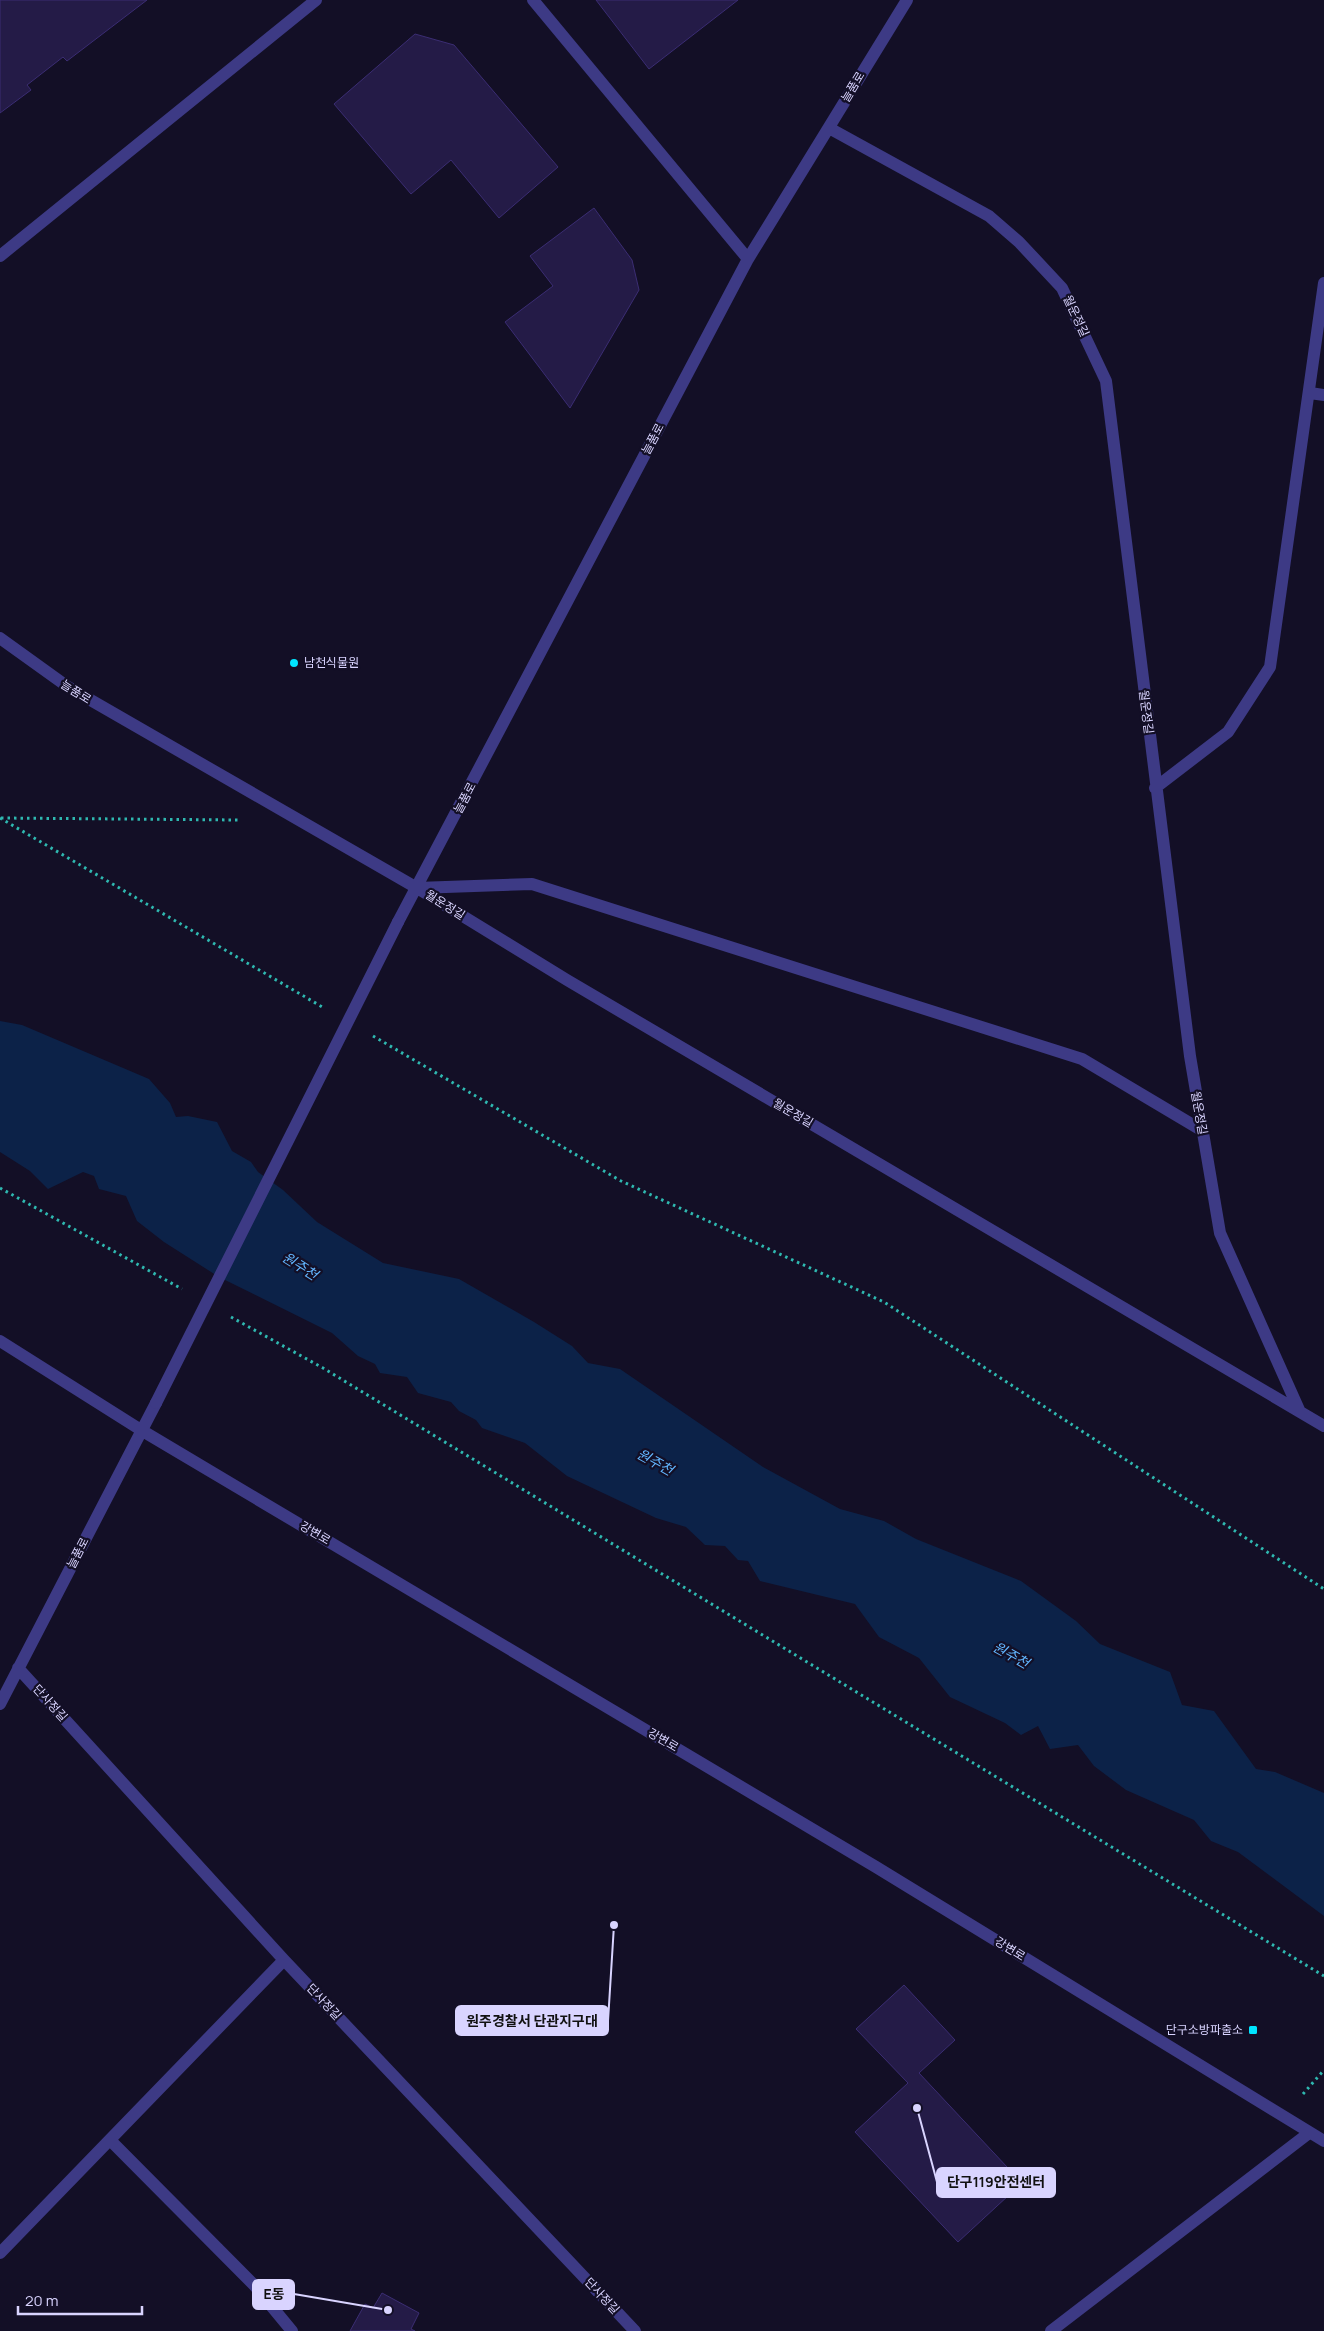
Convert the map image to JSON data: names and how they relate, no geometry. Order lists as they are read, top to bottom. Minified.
{"streets":{"street":["늘품로","월운정길","강변로","단사정길"]},"crossings":[["늘품로","월운정길"],["늘품로","강변로"],["늘품로","단사정길"]],"water":["원주천"],"places":{"other":["남천식물원","원주경찰서 단관지구대","단구119안전센터","E동"],"transit":["단구소방파출소"]},"scale_bar":"20 m"}
